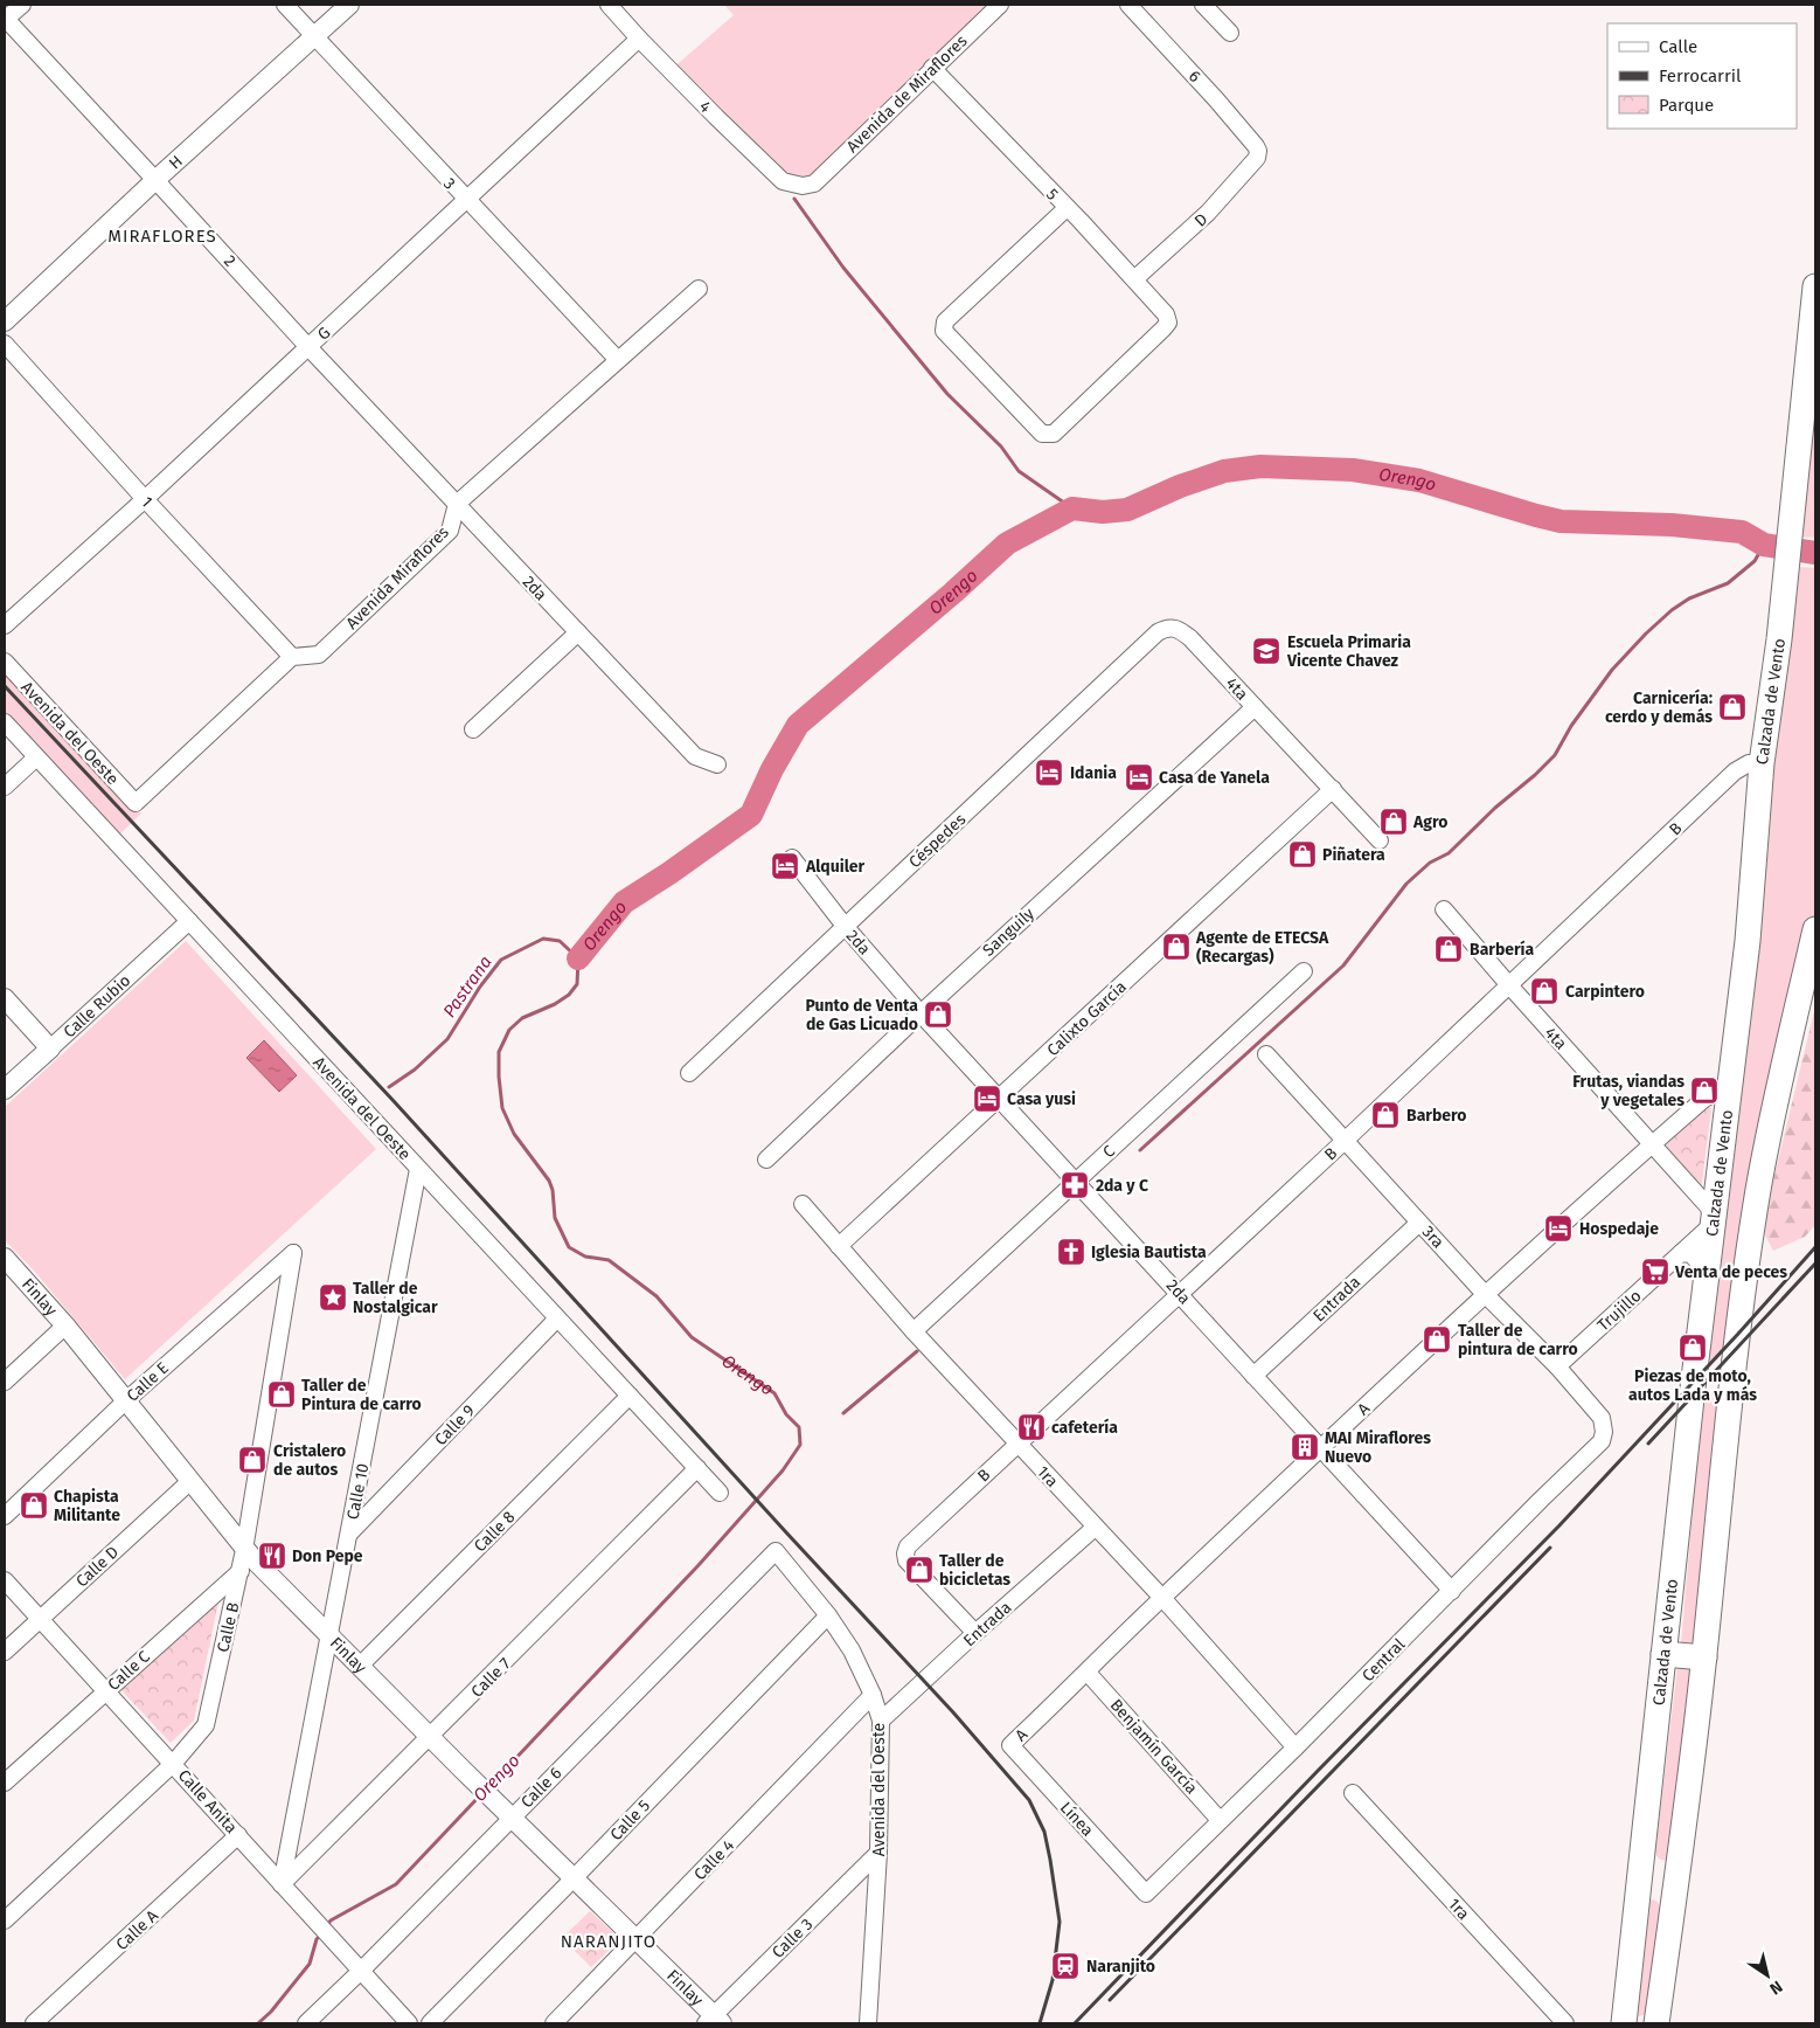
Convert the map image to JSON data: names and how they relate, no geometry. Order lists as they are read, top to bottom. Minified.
{"streets":{"main road":["Calzada de Vento"],"street":["6","Avenida de Miraflores","4","H","3","5","D","2","G","1","Avenida Miraflores","2da","4ta","Avenida del Oeste","B","Céspedes","Sanguily","Calle Rubio","Calixto García","C","3ra","Finlay","Entrada","Trujillo","Calle E","A","Calle 9","1ra","Calle 10","Calle 8","Calle D","Calle B","Central","Calle C","Calle 7","Benjamín García","Calle 6","Calle Anita","Línea","Calle 5","Calle 4","Calle A","Calle 3"]},"crossings":[["6","D"],["Avenida de Miraflores","4"],["Avenida de Miraflores","5"],["4","G"],["H","3"],["H","2"],["3","G"],["5","D"],["2","G"],["2","Avenida Miraflores"],["2","2da"],["G","1"],["1","Avenida Miraflores"],["1","Avenida del Oeste"],["Avenida Miraflores","2da"],["Avenida Miraflores","Avenida del Oeste"],["2da","B"],["2da","Céspedes"],["2da","Sanguily"],["2da","Calixto García"],["2da","C"],["2da","Entrada"],["2da","A"],["2da","Central"],["4ta","Calzada de Vento"],["4ta","B"],["4ta","Céspedes"],["4ta","Sanguily"],["4ta","Calixto García"],["4ta","Trujillo"],["4ta","A"],["Calzada de Vento","B"],["Calzada de Vento","Trujillo"],["Calzada de Vento","A"],["Avenida del Oeste","Calle Rubio"],["Avenida del Oeste","Entrada"],["Avenida del Oeste","Calle 9"],["Avenida del Oeste","Calle 10"],["Avenida del Oeste","Calle 8"],["Avenida del Oeste","Calle 7"],["Avenida del Oeste","Calle 6"],["Avenida del Oeste","Calle 5"],["Avenida del Oeste","Calle 4"],["Avenida del Oeste","Calle 3"],["B","3ra"],["B","Entrada"],["B","1ra"],["Calixto García","1ra"],["C","1ra"],["3ra","Entrada"],["3ra","Trujillo"],["3ra","A"],["3ra","Central"],["Finlay","Calle E"],["Finlay","Calle 10"],["Finlay","Calle 8"],["Finlay","Calle D"],["Finlay","Calle B"],["Finlay","Calle C"],["Finlay","Calle 7"],["Finlay","Calle 6"],["Finlay","Calle 5"],["Finlay","Calle 4"],["Finlay","Calle 3"],["Entrada","1ra"],["Calle E","Calle B"],["A","1ra"],["A","Benjamín García"],["A","Línea"],["Calle 9","Calle 10"],["1ra","Central"],["Calle 10","Calle 7"],["Calle 10","Calle Anita"],["Calle D","Calle Anita"],["Calle B","Calle C"],["Calle B","Calle Anita"],["Central","Benjamín García"],["Central","Línea"],["Calle C","Calle Anita"],["Calle 7","Calle Anita"],["Calle 6","Calle Anita"],["Calle Anita","Calle A"]],"districts":["MIRAFLORES","NARANJITO"],"water":["Orengo","Pastrana"],"places":{"school or university":["Escuela Primaria Vicente Chavez"],"shop":["Carnicería: cerdo y demás","Agro","Piñatera","Agente de ETECSA (Recargas)","Barbería","Carpintero","Punto de Venta de Gas Licuado","Frutas, viandas y vegetales","Barbero","Taller de pintura de carro","Piezas de moto, autos Lada y más","Taller de Pintura de carro","Cristalero de autos","Chapista Militante","Taller de bicicletas"],"hotel":["Idania","Casa de Yanela","Alquiler","Casa yusi","Hospedaje"],"pharmacy":["2da y C"],"church":["Iglesia Bautista"],"supermarket":["Venta de peces"],"place":["Taller de Nostalgicar"],"restaurant":["cafetería","Don Pepe"],"building":["MAI Miraflores Nuevo"],"station":["Naranjito"]},"legend":["Calle","Ferrocarril","Parque"],"north":"bottom right"}
